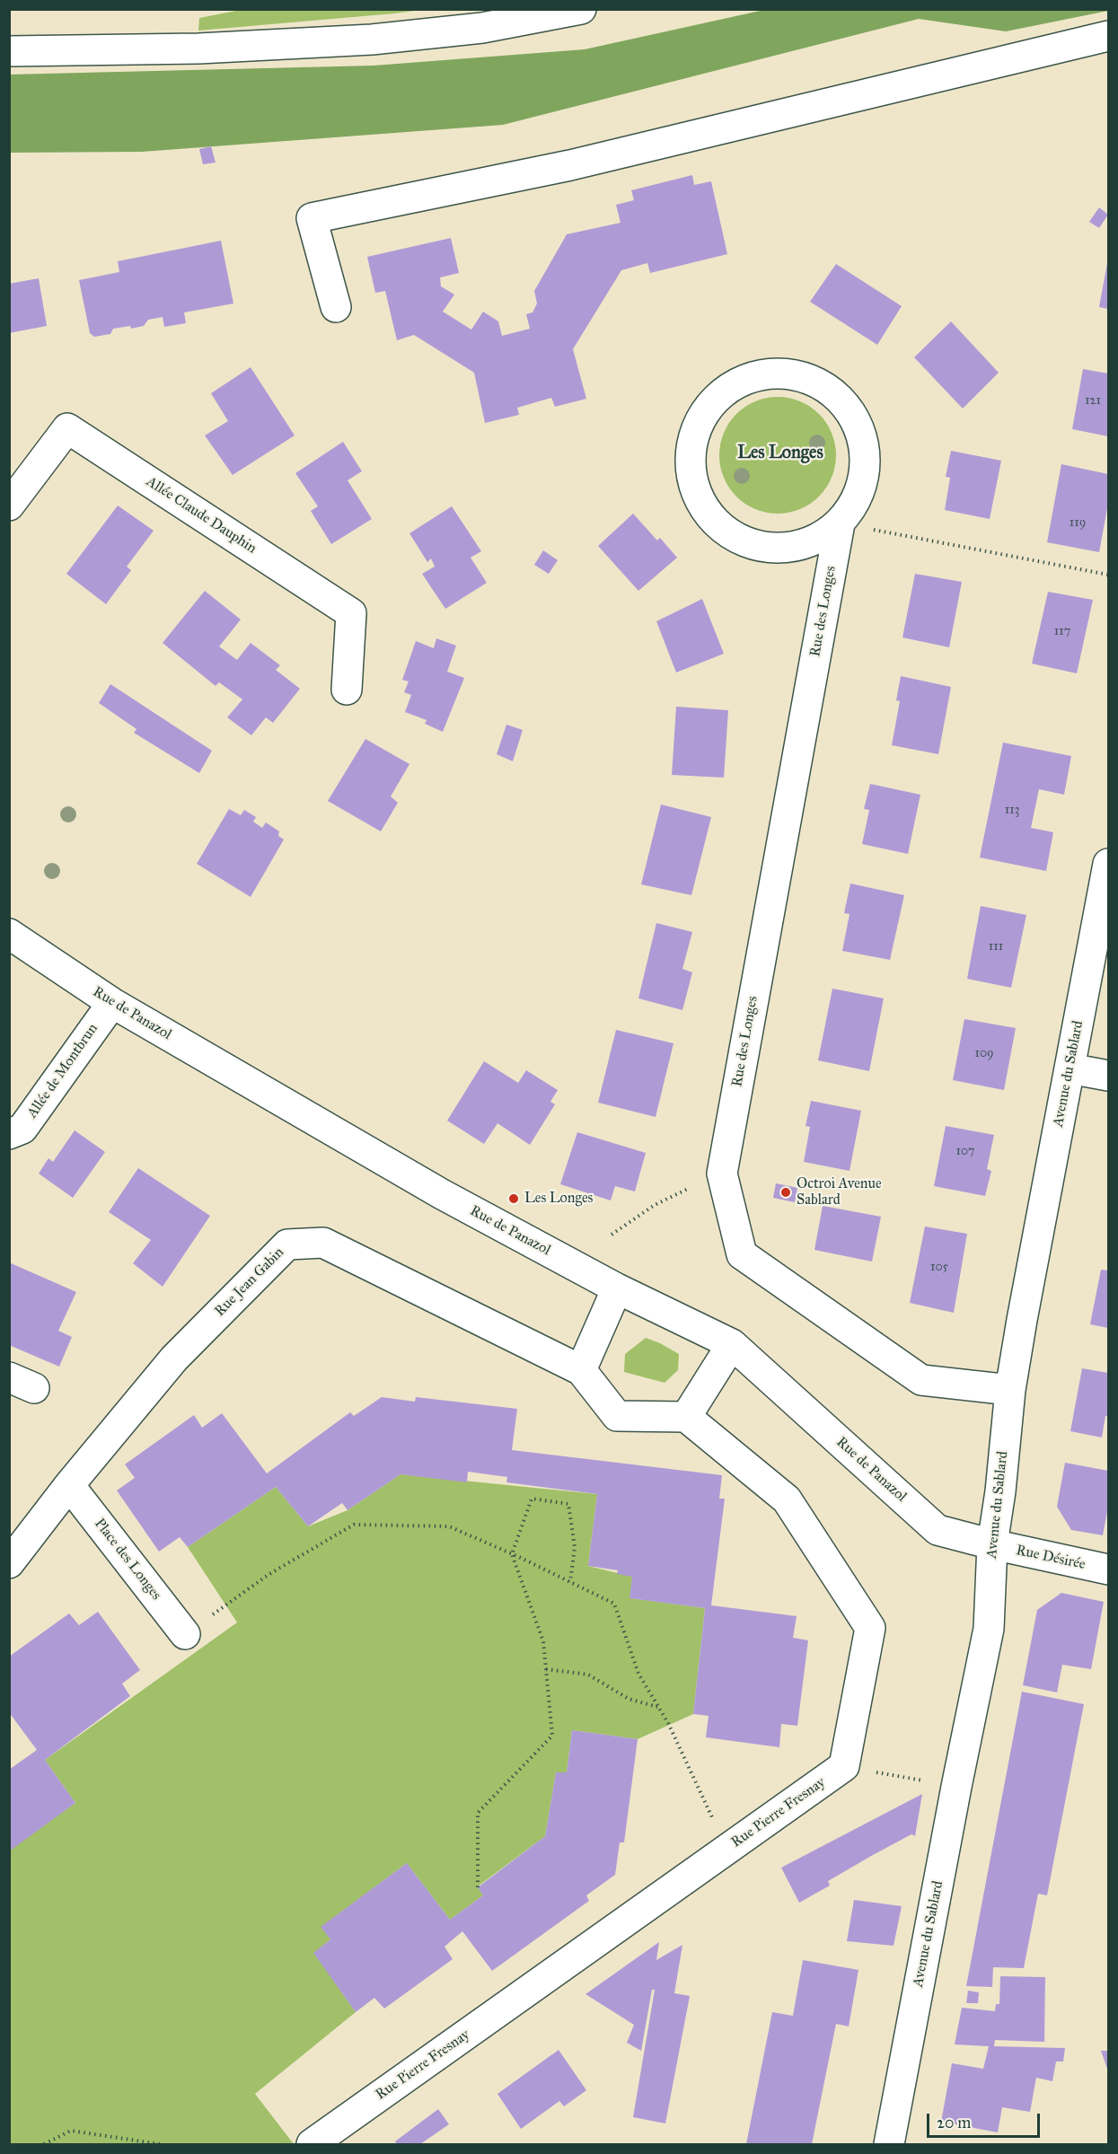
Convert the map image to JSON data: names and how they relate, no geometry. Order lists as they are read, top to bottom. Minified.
{"streets":{"main road":["Allée Claude Dauphin","Rue des Longes","Rue de Panazol","Allée de Montbrun","Avenue du Sablard","Rue Jean Gabin","Rue Désirée","Place des Longes","Rue Pierre Fresnay"]},"crossings":[["Rue des Longes","Avenue du Sablard"],["Rue de Panazol","Allée de Montbrun"],["Rue de Panazol","Avenue du Sablard"],["Rue de Panazol","Rue Désirée"],["Avenue du Sablard","Rue Désirée"],["Rue Jean Gabin","Place des Longes"],["Rue Jean Gabin","Rue Pierre Fresnay"]],"districts":["Les Longes"],"places":["Octroi Avenue Sablard","Les Longes"],"house_numbers":["121","119","117","113","111","109","107","105"],"scale_bar":"20 m"}
